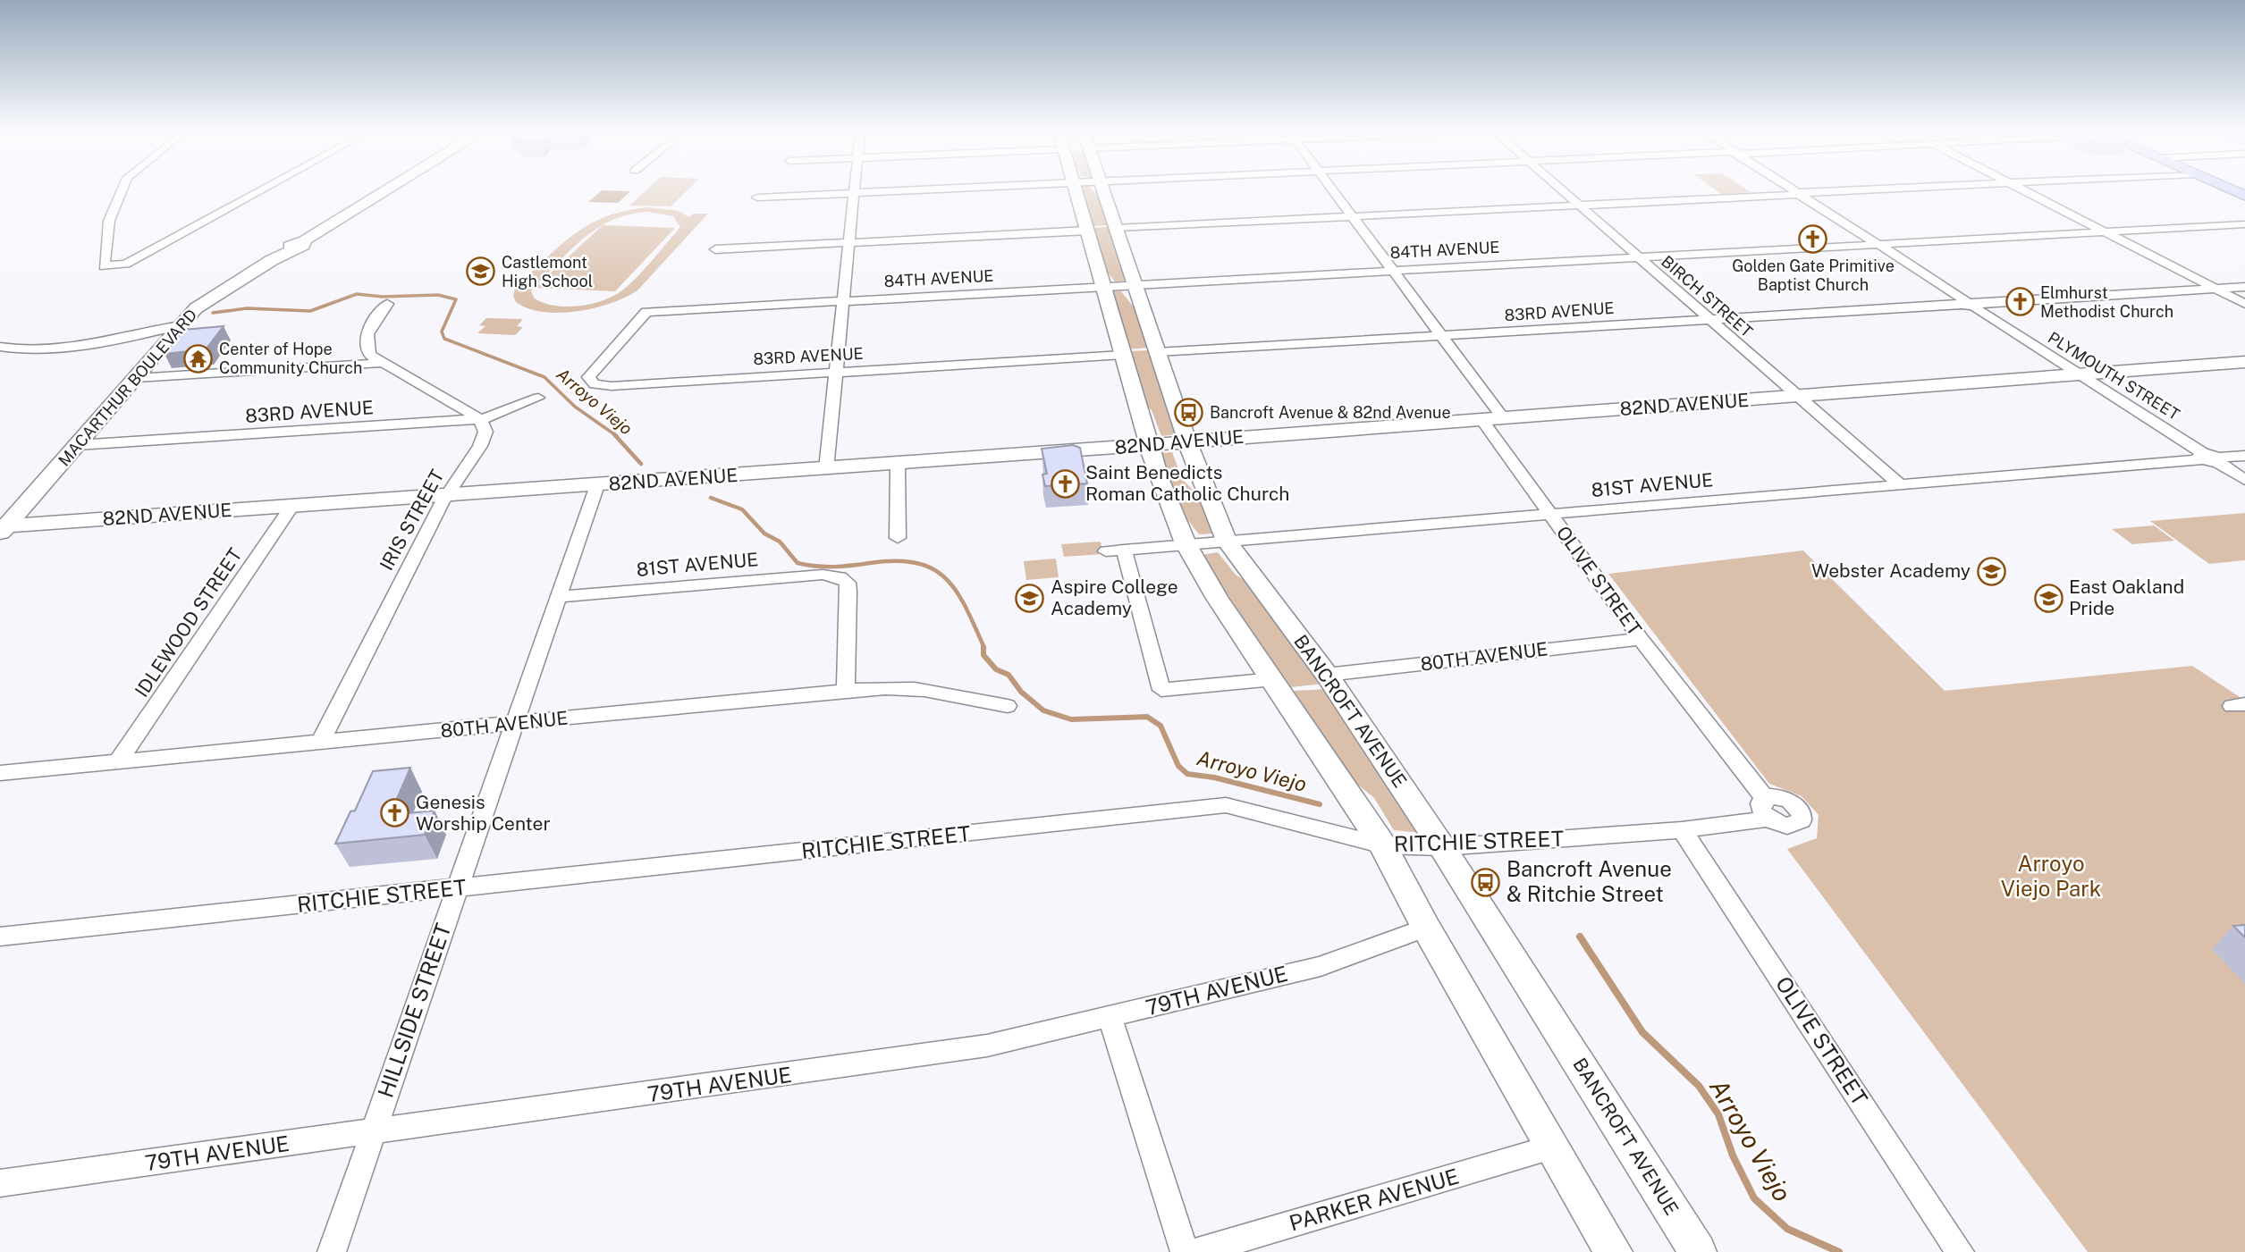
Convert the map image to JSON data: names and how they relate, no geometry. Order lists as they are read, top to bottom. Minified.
{"streets":{"main road":["MACARTHUR BOULEVARD","82ND AVENUE","BANCROFT AVENUE"],"street":["84TH AVENUE","BIRCH STREET","83RD AVENUE","PLYMOUTH STREET","81ST AVENUE","IRIS STREET","OLIVE STREET","IDLEWOOD STREET","80TH AVENUE","RITCHIE STREET","79TH AVENUE","HILLSIDE STREET","PARKER AVENUE"]},"crossings":[["84TH AVENUE","BIRCH STREET"],["84TH AVENUE","83RD AVENUE"],["84TH AVENUE","PLYMOUTH STREET"],["84TH AVENUE","BANCROFT AVENUE"],["BIRCH STREET","83RD AVENUE"],["BIRCH STREET","82ND AVENUE"],["BIRCH STREET","81ST AVENUE"],["83RD AVENUE","PLYMOUTH STREET"],["83RD AVENUE","MACARTHUR BOULEVARD"],["83RD AVENUE","IRIS STREET"],["83RD AVENUE","BANCROFT AVENUE"],["PLYMOUTH STREET","82ND AVENUE"],["PLYMOUTH STREET","81ST AVENUE"],["MACARTHUR BOULEVARD","82ND AVENUE"],["82ND AVENUE","IRIS STREET"],["82ND AVENUE","OLIVE STREET"],["82ND AVENUE","IDLEWOOD STREET"],["82ND AVENUE","BANCROFT AVENUE"],["82ND AVENUE","HILLSIDE STREET"],["81ST AVENUE","OLIVE STREET"],["81ST AVENUE","80TH AVENUE"],["81ST AVENUE","BANCROFT AVENUE"],["81ST AVENUE","HILLSIDE STREET"],["IRIS STREET","80TH AVENUE"],["OLIVE STREET","80TH AVENUE"],["OLIVE STREET","RITCHIE STREET"],["IDLEWOOD STREET","80TH AVENUE"],["80TH AVENUE","BANCROFT AVENUE"],["80TH AVENUE","HILLSIDE STREET"],["BANCROFT AVENUE","RITCHIE STREET"],["RITCHIE STREET","HILLSIDE STREET"],["79TH AVENUE","HILLSIDE STREET"]],"water":["Arroyo Viejo"],"parks":["Arroyo Viejo Park"],"places":{"church":["Golden Gate Primitive Baptist Church","Elmhurst Methodist Church","Saint Benedicts Roman Catholic Church","Genesis Worship Center"],"school or university":["Castlemont High School","Webster Academy","Aspire College Academy","East Oakland Pride"],"temple":["Center of Hope Community Church"],"bus stop":["Bancroft Avenue & 82nd Avenue","Bancroft Avenue & Ritchie Street"]}}
